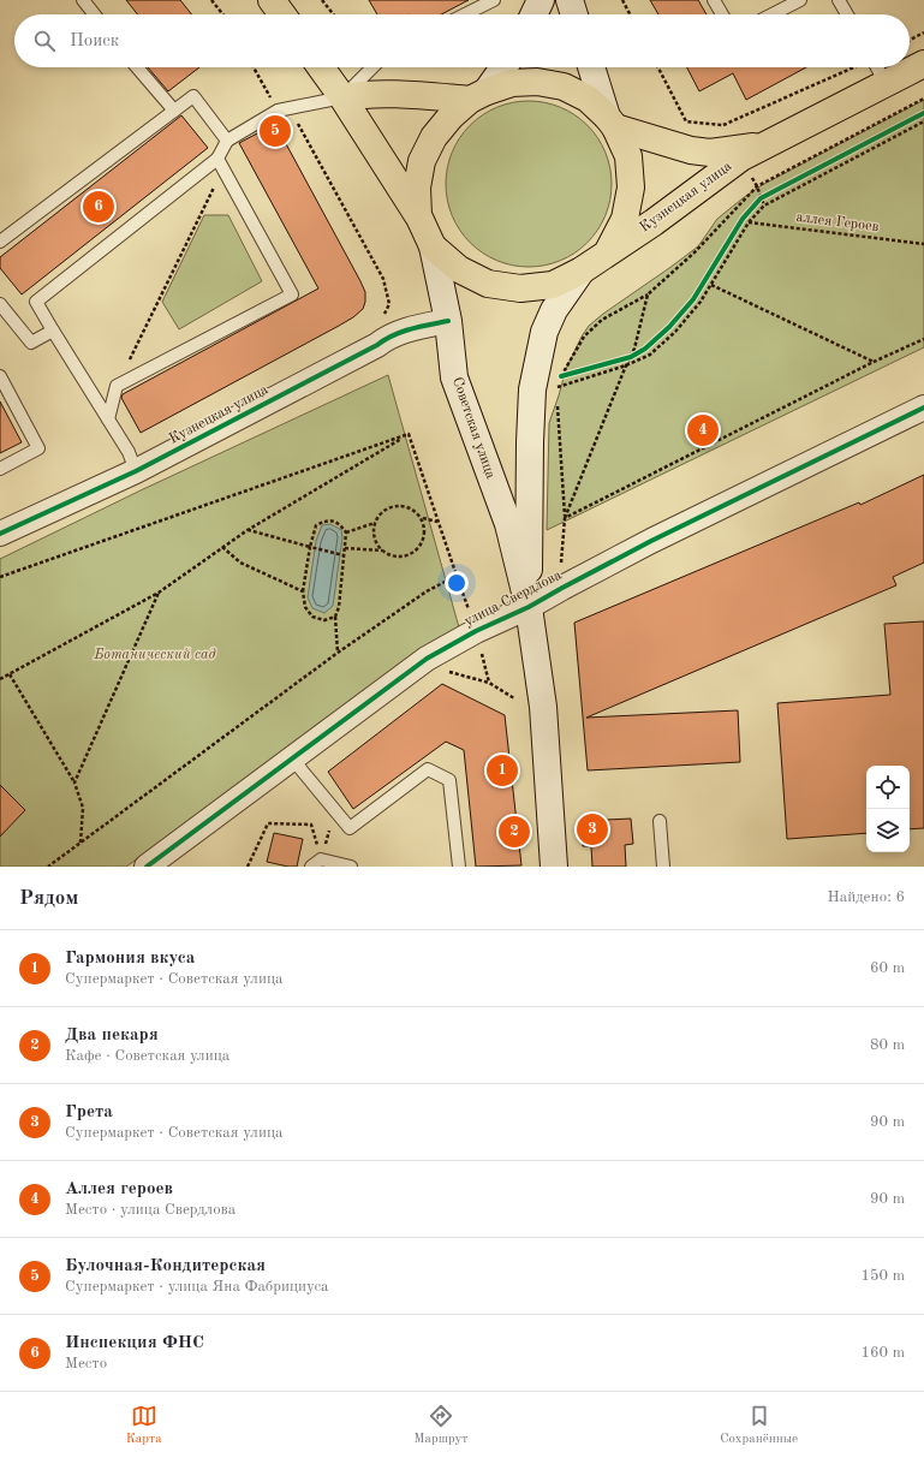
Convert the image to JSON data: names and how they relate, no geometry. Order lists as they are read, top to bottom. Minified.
{"streets":{"main road":["Кузнецкая улица","Советская улица"],"street":["улица Свердлова"],"path":["аллея Героев"]},"crossings":[["Кузнецкая улица","Советская улица"],["Советская улица","улица Свердлова"]],"parks":["Ботанический сад"],"page":{"search":"Поиск","pins":["5","6","4","1","3","2"],"heading":["Рядом","Найдено: 6"],"list":[{"mark":"1","name":"Гармония вкуса","note":"Супермаркет · Советская улица","value":"60 m"},{"mark":"2","name":"Два пекаря","note":"Кафе · Советская улица","value":"80 m"},{"mark":"3","name":"Грета","note":"Супермаркет · Советская улица","value":"90 m"},{"mark":"4","name":"Аллея героев","note":"Место · улица Свердлова","value":"90 m"},{"mark":"5","name":"Булочная-Кондитерская","note":"Супермаркет · улица Яна Фабрициуса","value":"150 m"},{"mark":"6","name":"Инспекция ФНС","note":"Место","value":"160 m"}],"nav":["Карта","Маршрут","Сохранённые"]}}
